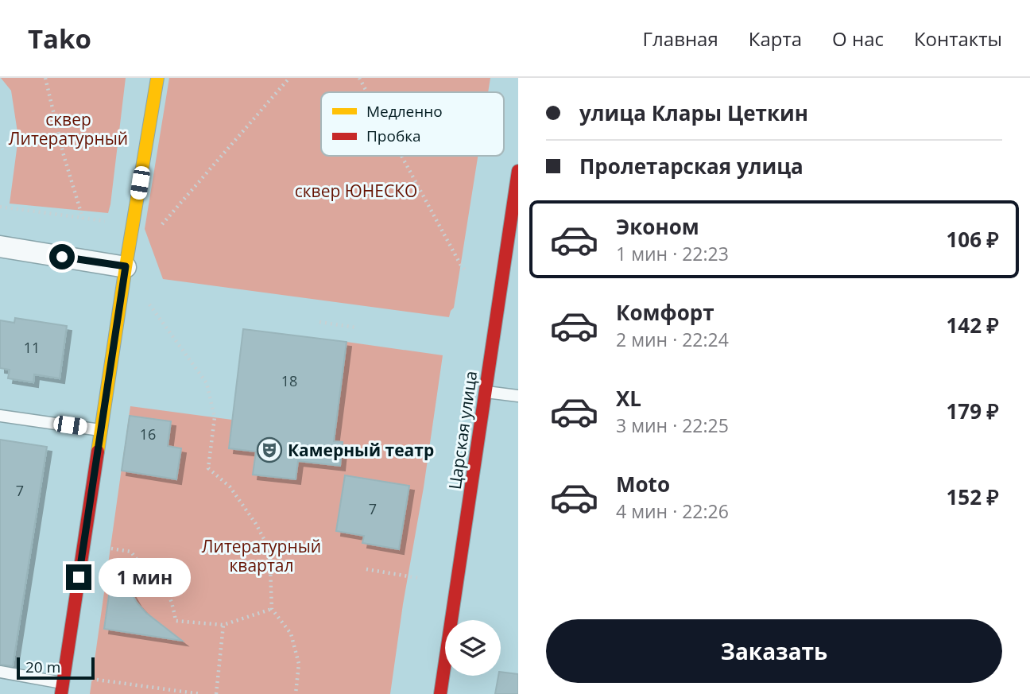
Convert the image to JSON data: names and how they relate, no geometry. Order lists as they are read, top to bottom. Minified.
{"streets":{"street":["Царская улица"]},"parks":["сквер Литературный","сквер ЮНЕСКО","Литературный квартал"],"places":{"theatre":["Камерный театр"]},"house_numbers":["11","18","16","7","7"],"legend":["Медленно","Пробка"],"scale_bar":"20 m","page":{"header":"Tako","nav":["Главная","Карта","О нас","Контакты"],"banner":["улица Клары Цеткин","Пролетарская улица"],"list":[{"name":"Эконом","note":"1 мин · 22:23","value":"106 ₽"},{"name":"Комфорт","note":"2 мин · 22:24","value":"142 ₽"},{"name":"XL","note":"3 мин · 22:25","value":"179 ₽"},{"name":"Moto","note":"4 мин · 22:26","value":"152 ₽"}],"bubble":"1 мин","buttons":"Заказать","scale":"20 m"}}
